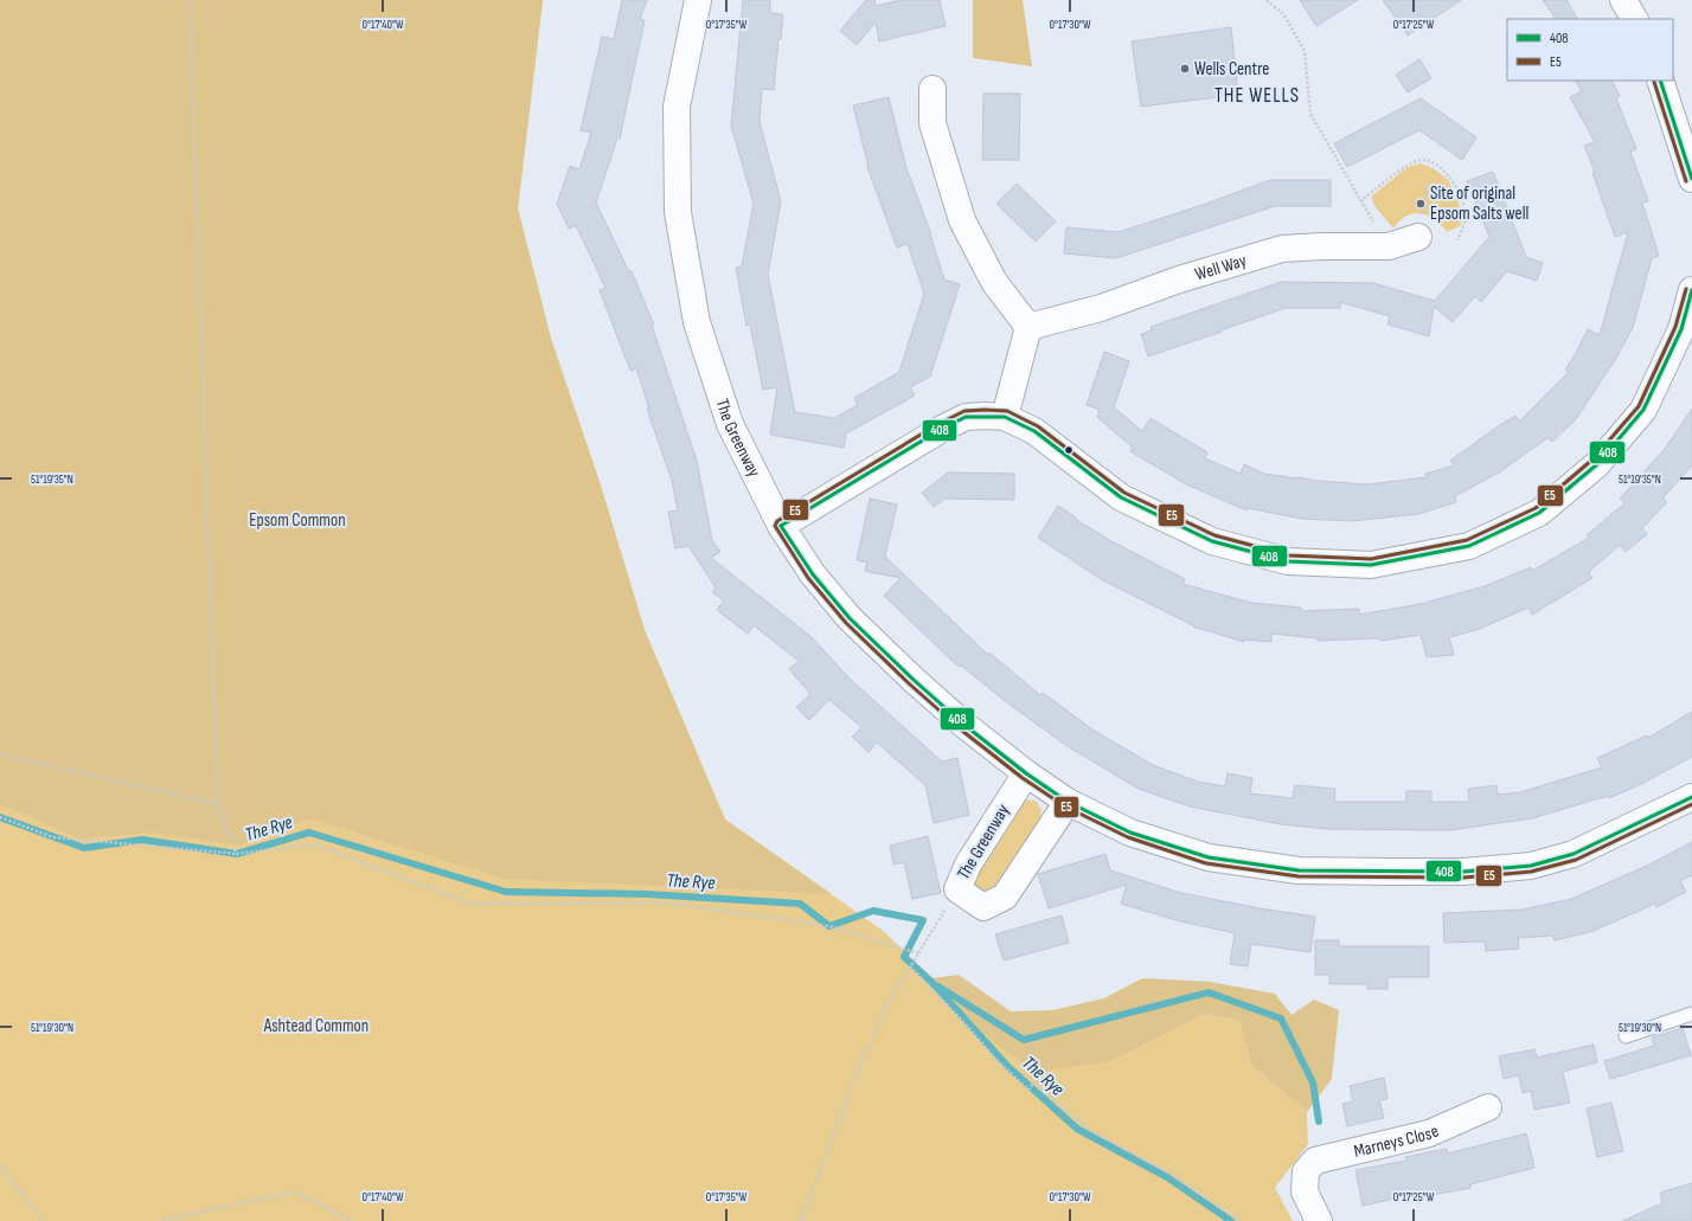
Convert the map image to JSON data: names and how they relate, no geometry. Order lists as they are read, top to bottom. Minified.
{"streets":{"street":["Well Way","The Greenway","Marneys Close"]},"districts":["THE WELLS"],"water":["The Rye"],"parks":["Epsom Common","Ashtead Common"],"places":["Wells Centre","Site of original Epsom Salts well"],"lines":["transit line 408","transit line E5"],"legend":["408","E5"],"coordinates":["0°17'40\"W","0°17'35\"W","0°17'30\"W","0°17'25\"W","51°19'35\"N","51°19'30\"N"]}
